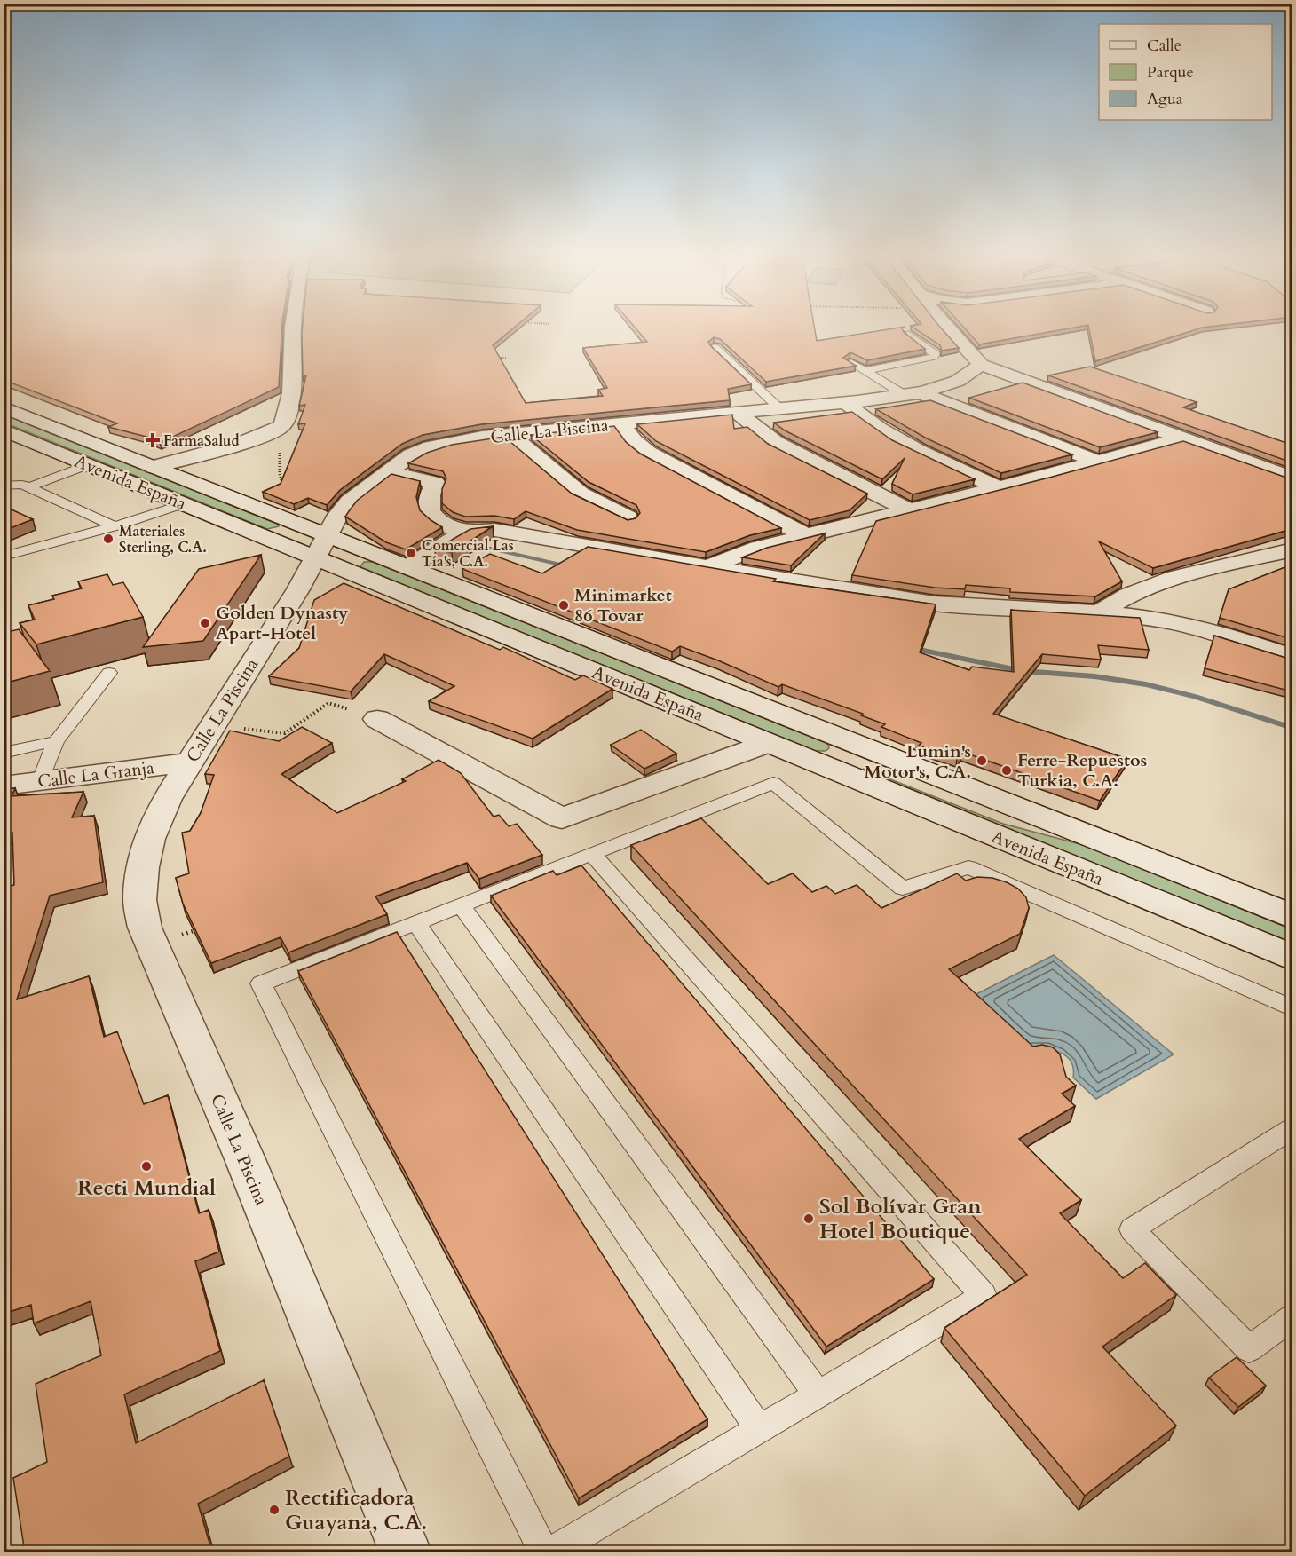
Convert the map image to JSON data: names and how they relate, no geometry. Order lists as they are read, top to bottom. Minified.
{"streets":{"street":["Calle La Piscina","Avenida España","Calle La Granja"]},"crossings":[["Calle La Piscina","Avenida España"],["Calle La Piscina","Calle La Granja"]],"places":{"health":["FarmaSalud"],"other":["Materiales Sterling, C.A.","Comercial Las Tía's, C.A.","Minimarket 86 Tovar","Golden Dynasty Apart-Hotel","Lumin's Motor's, C.A.","Ferre-Repuestos Turkia, C.A.","Recti Mundial","Sol Bolívar Gran Hotel Boutique","Rectificadora Guayana, C.A."]},"legend":["Calle","Parque","Agua"]}
